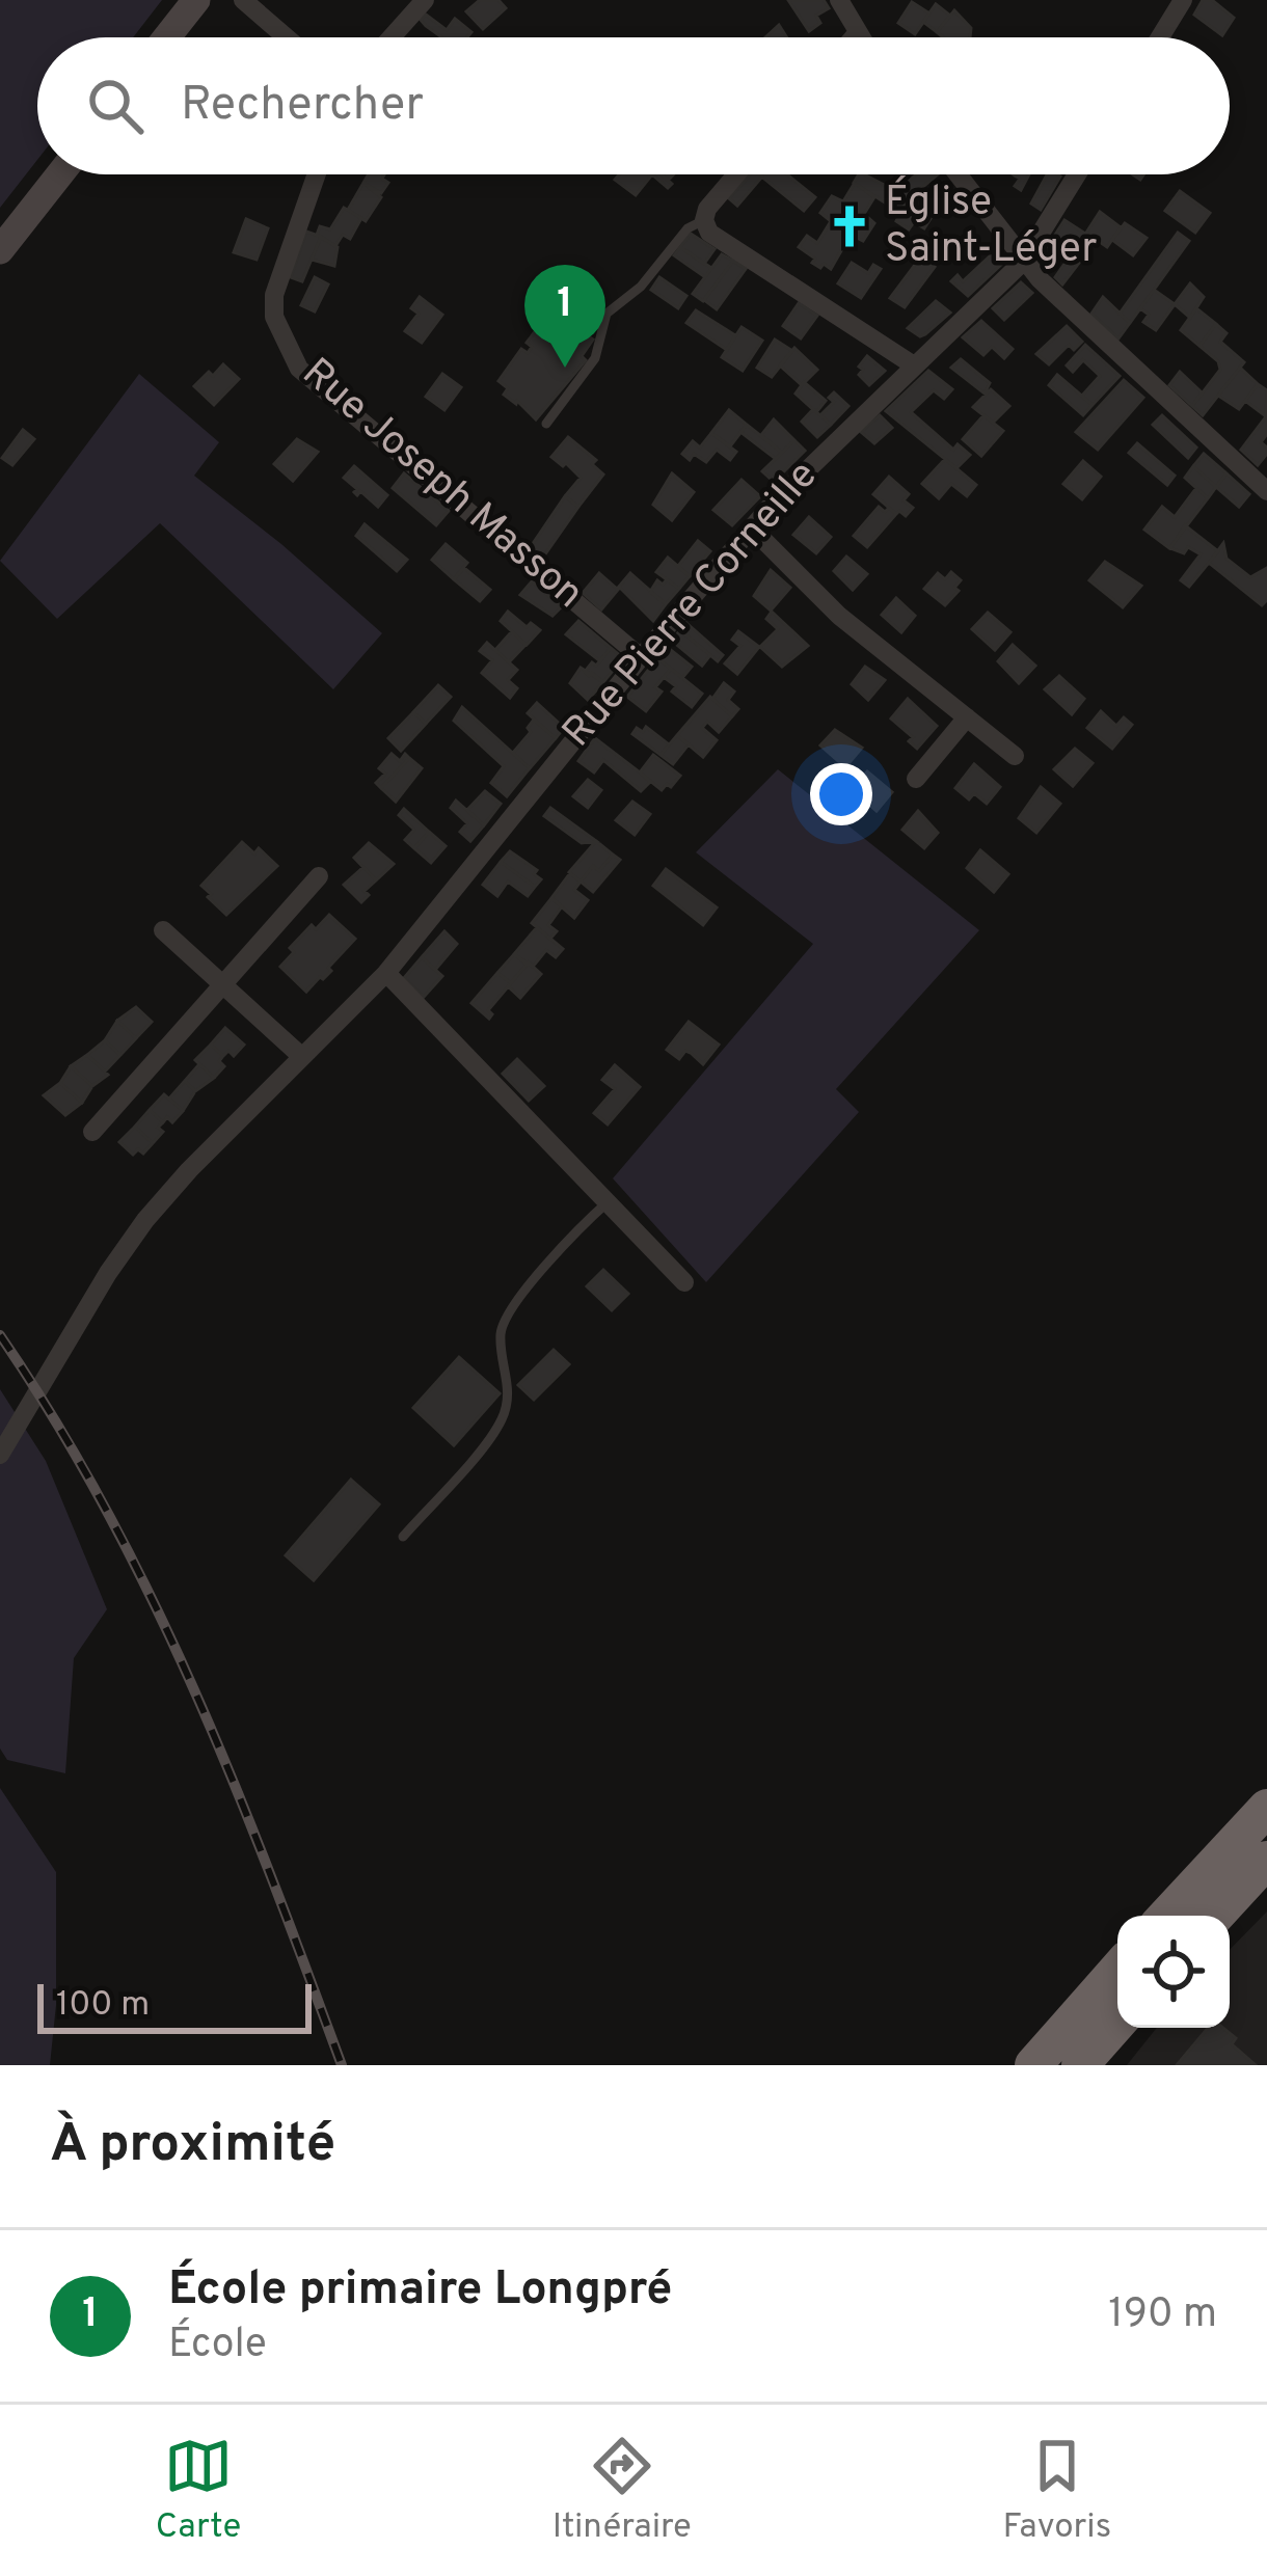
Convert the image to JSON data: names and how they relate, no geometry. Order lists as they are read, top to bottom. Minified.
{"streets":{"street":["Rue Joseph Masson","Rue Pierre Corneille"]},"crossings":[["Rue Joseph Masson","Rue Pierre Corneille"]],"places":{"church":["Église Saint-Léger"]},"scale_bar":"100 m","page":{"search":"Rechercher","pins":"1","scale":"100 m","heading":"À proximité","list":[{"mark":"1","name":"École primaire Longpré","note":"École","value":"190 m"}],"nav":["Carte","Itinéraire","Favoris"]}}
